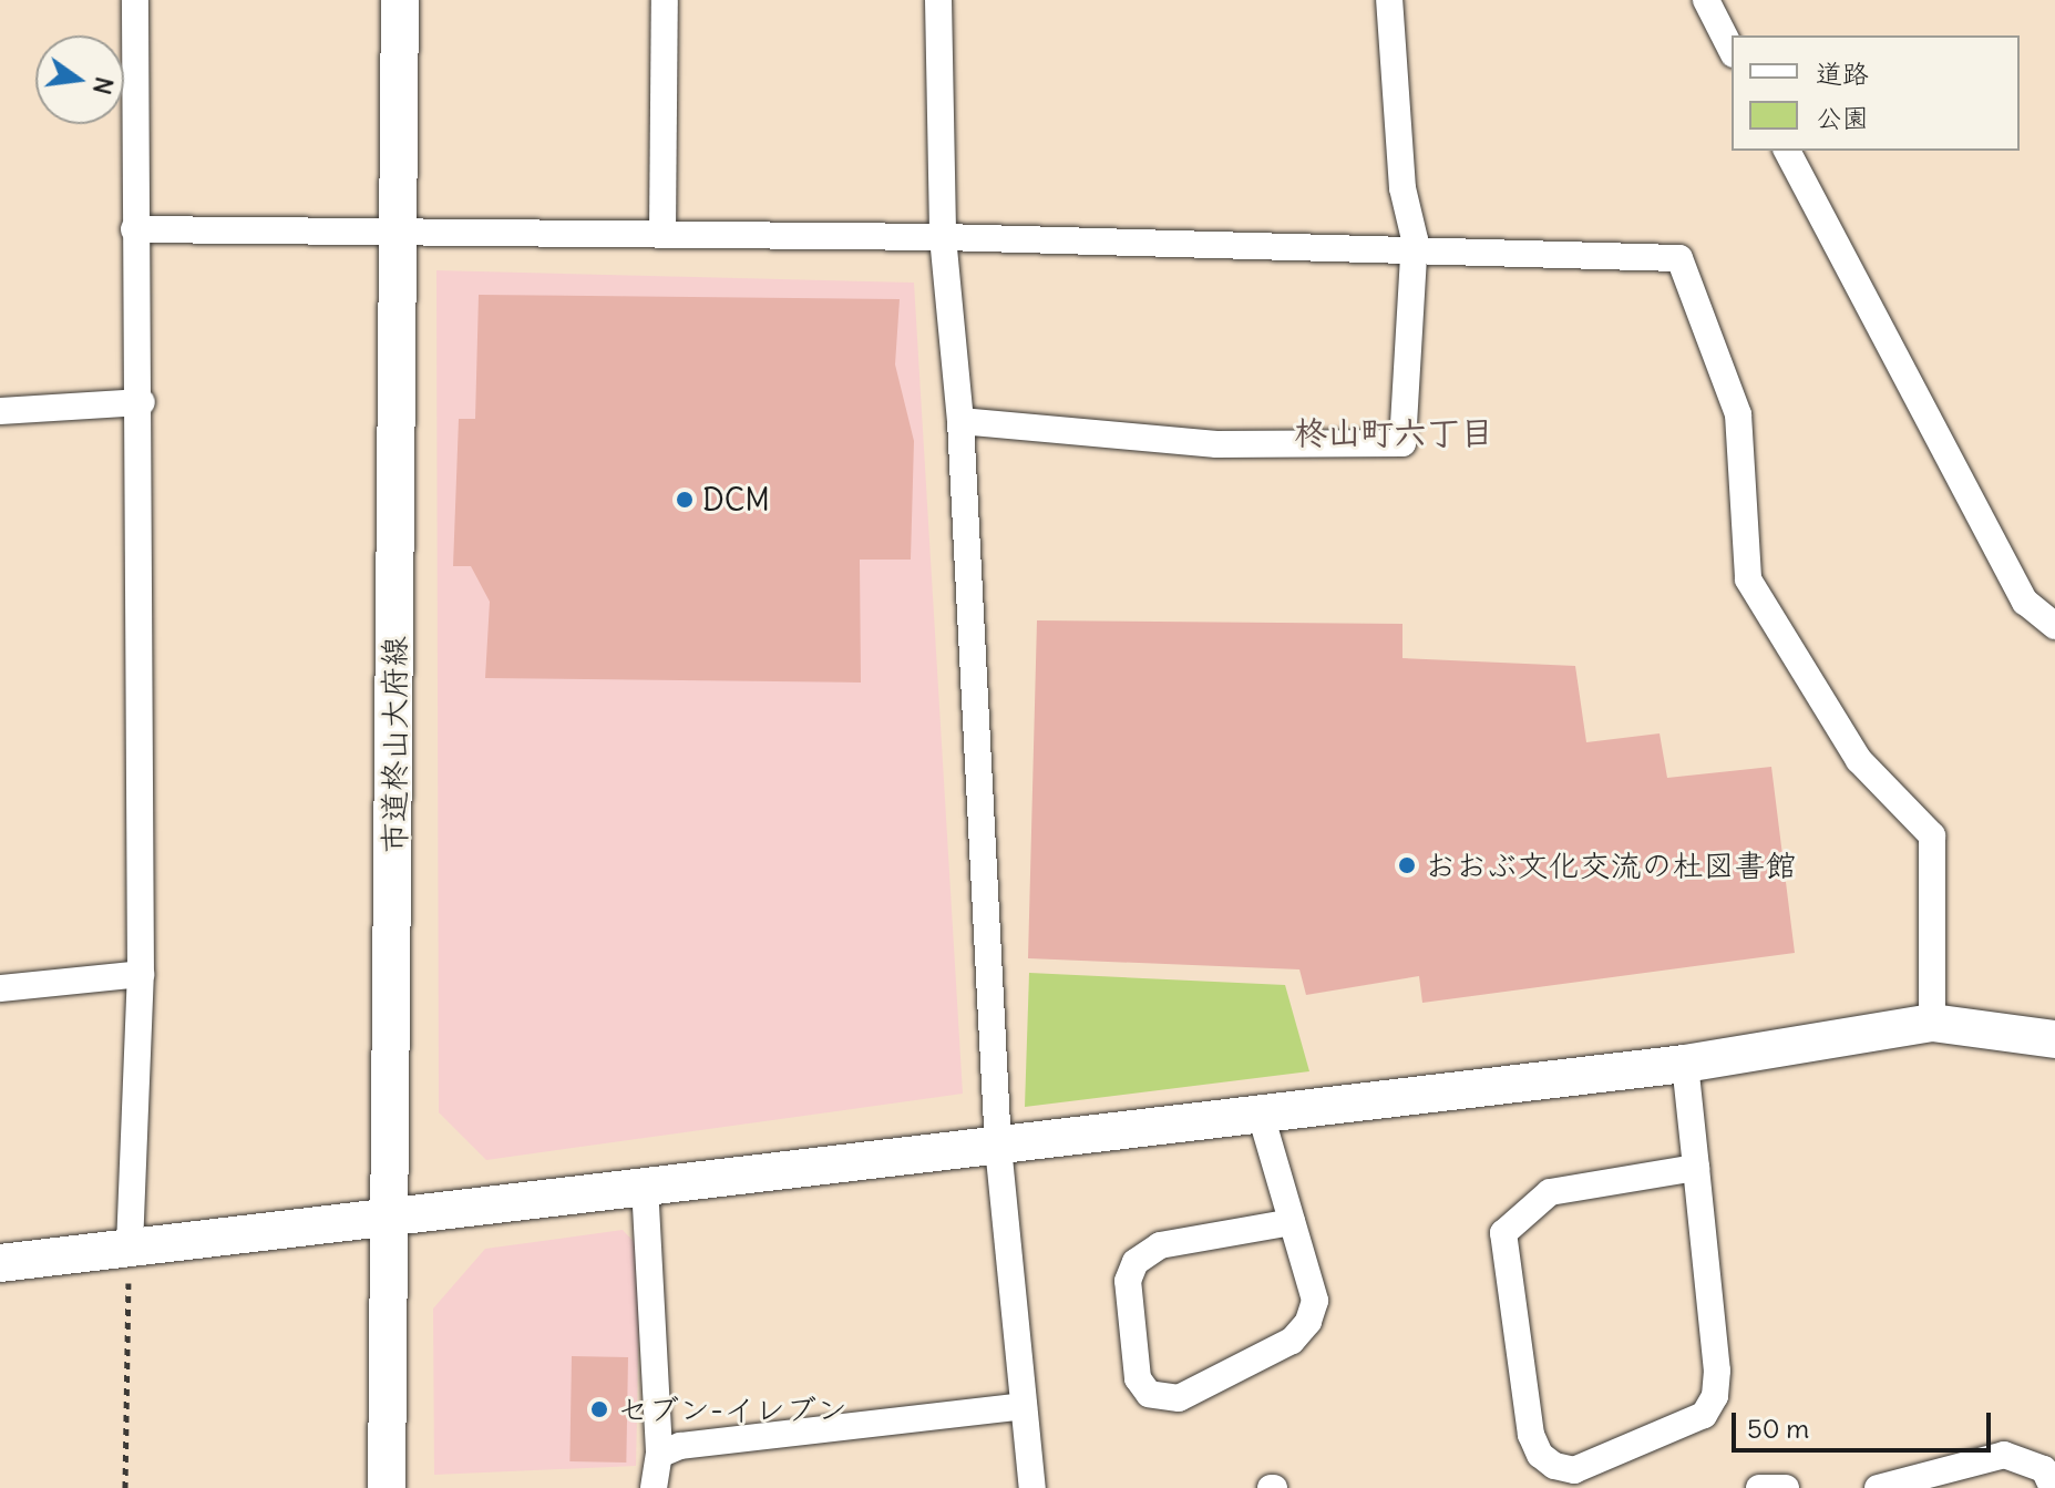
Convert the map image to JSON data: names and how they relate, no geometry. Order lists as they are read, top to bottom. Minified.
{"streets":{"street":["市道柊山大府線"]},"districts":["柊山町六丁目"],"places":["DCM","おおぶ文化交流の杜図書館","セブン-イレブン"],"legend":["道路","公園"],"scale_bar":"50 m","north":"right"}
